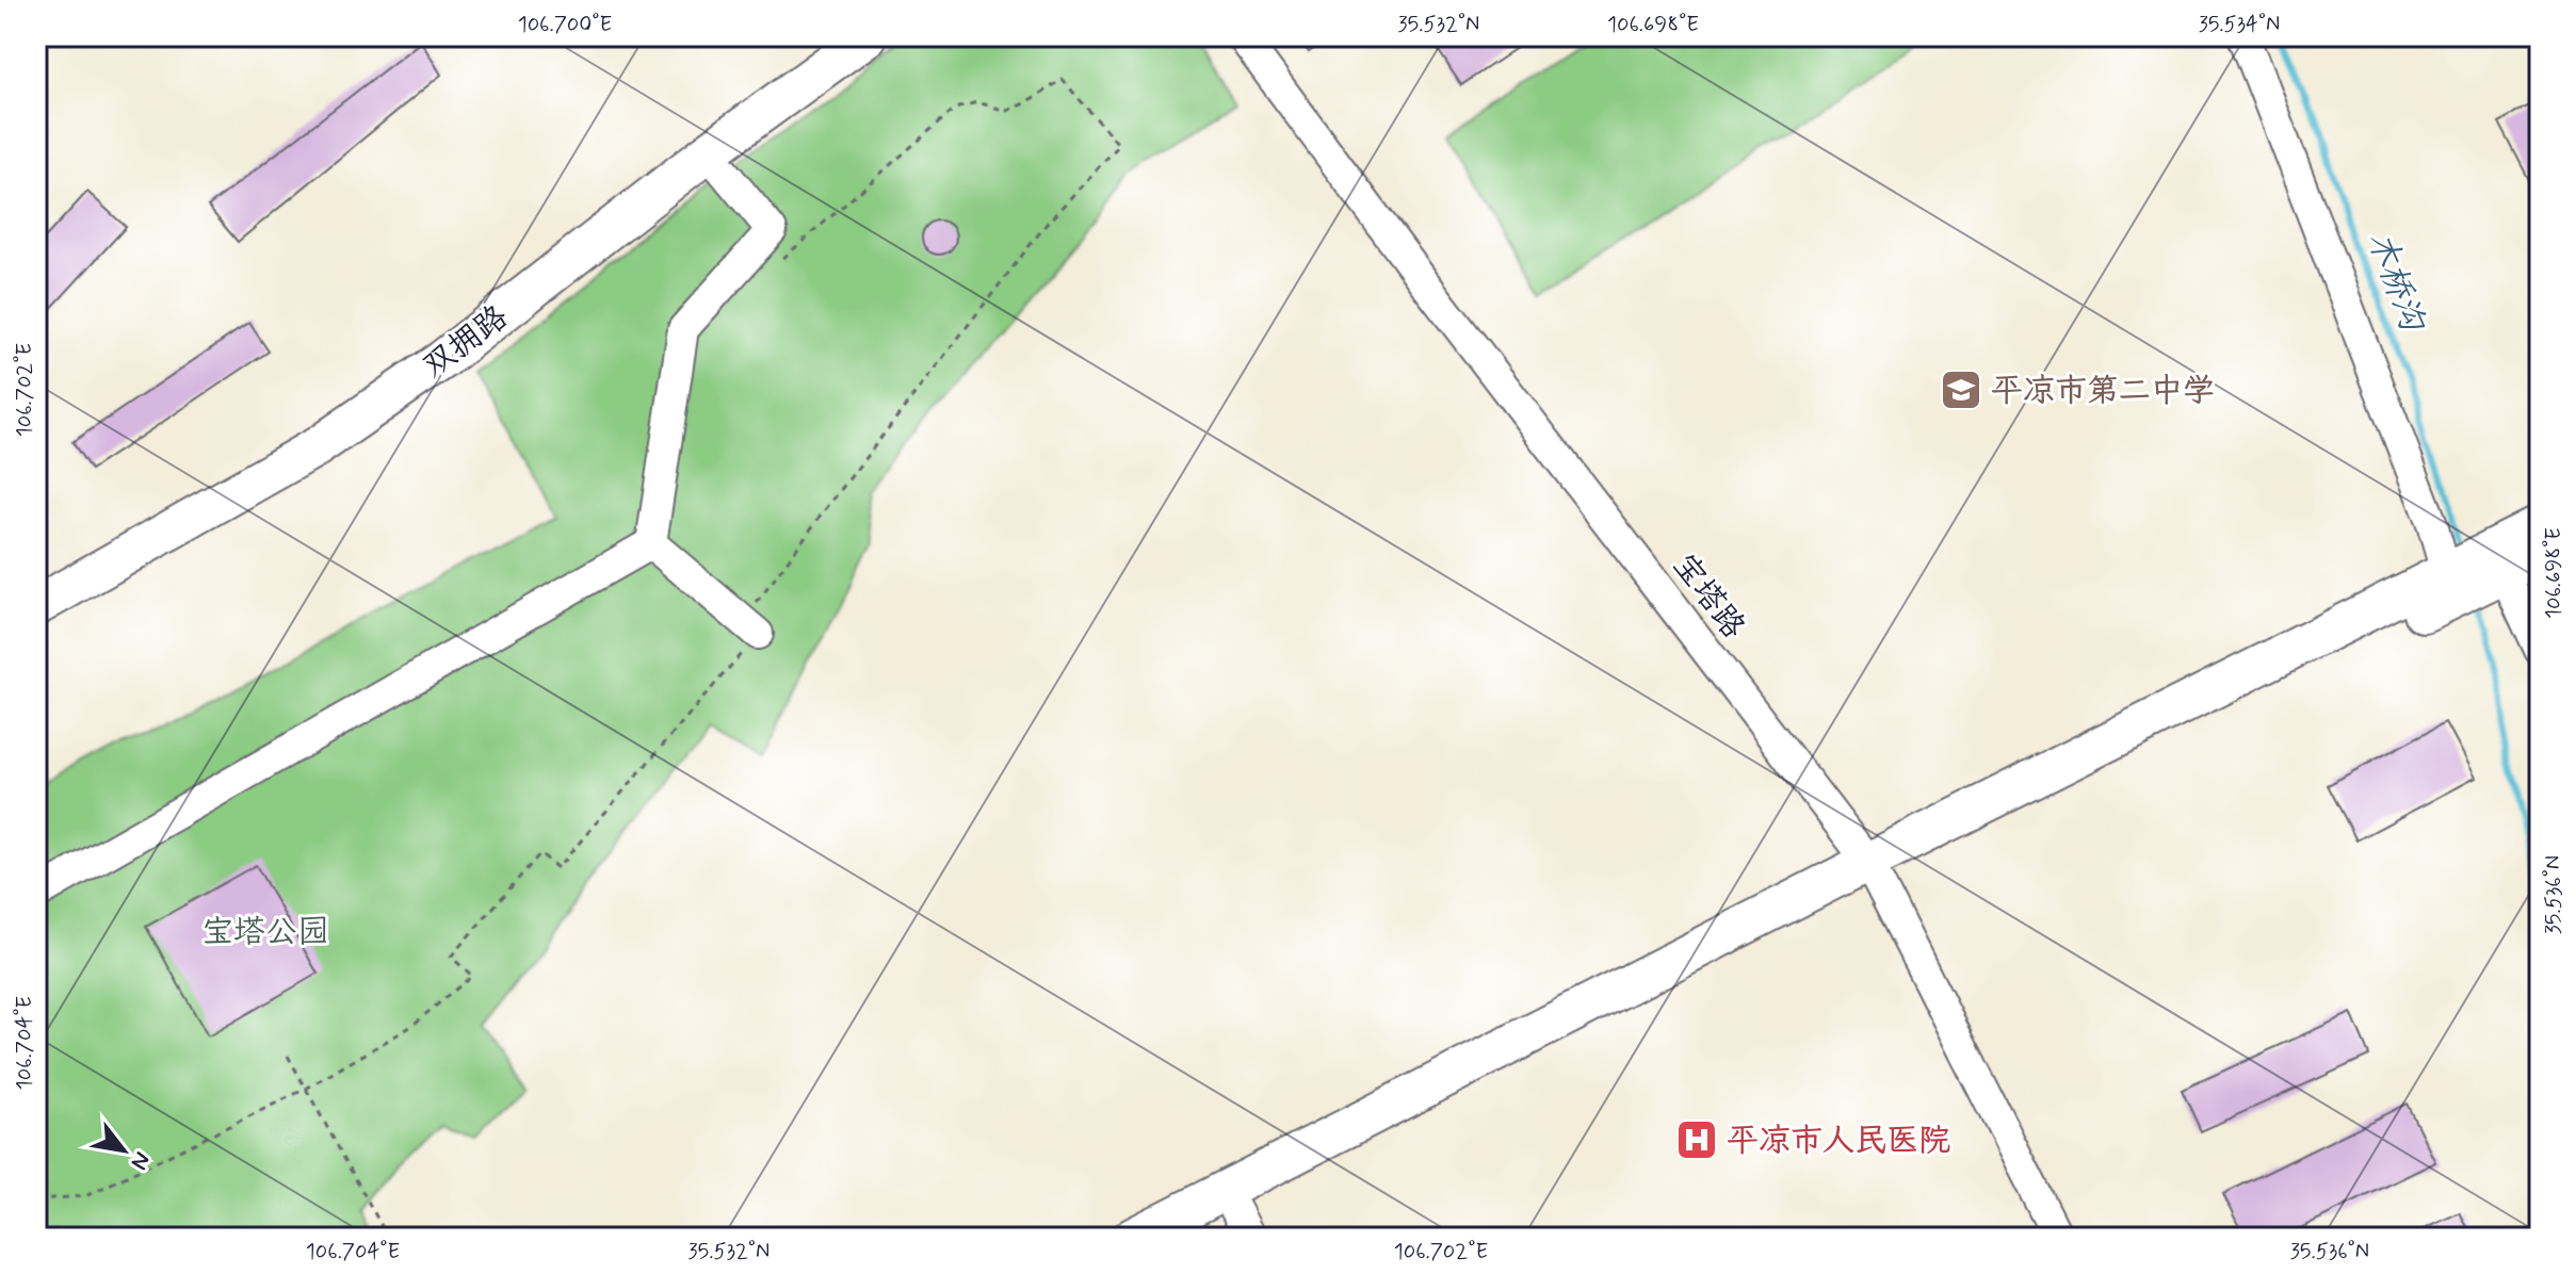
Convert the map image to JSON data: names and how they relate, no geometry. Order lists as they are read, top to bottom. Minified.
{"streets":{"main road":["双拥路"],"street":["宝塔路"]},"water":["木桥沟"],"parks":["宝塔公园"],"places":{"school or university":["平凉市第二中学"],"hospital":["平凉市人民医院"]},"north":"bottom right","coordinates":["106.700°E","35.532°N","106.698°E","35.534°N","106.702°E","35.536°N","106.704°E"]}
